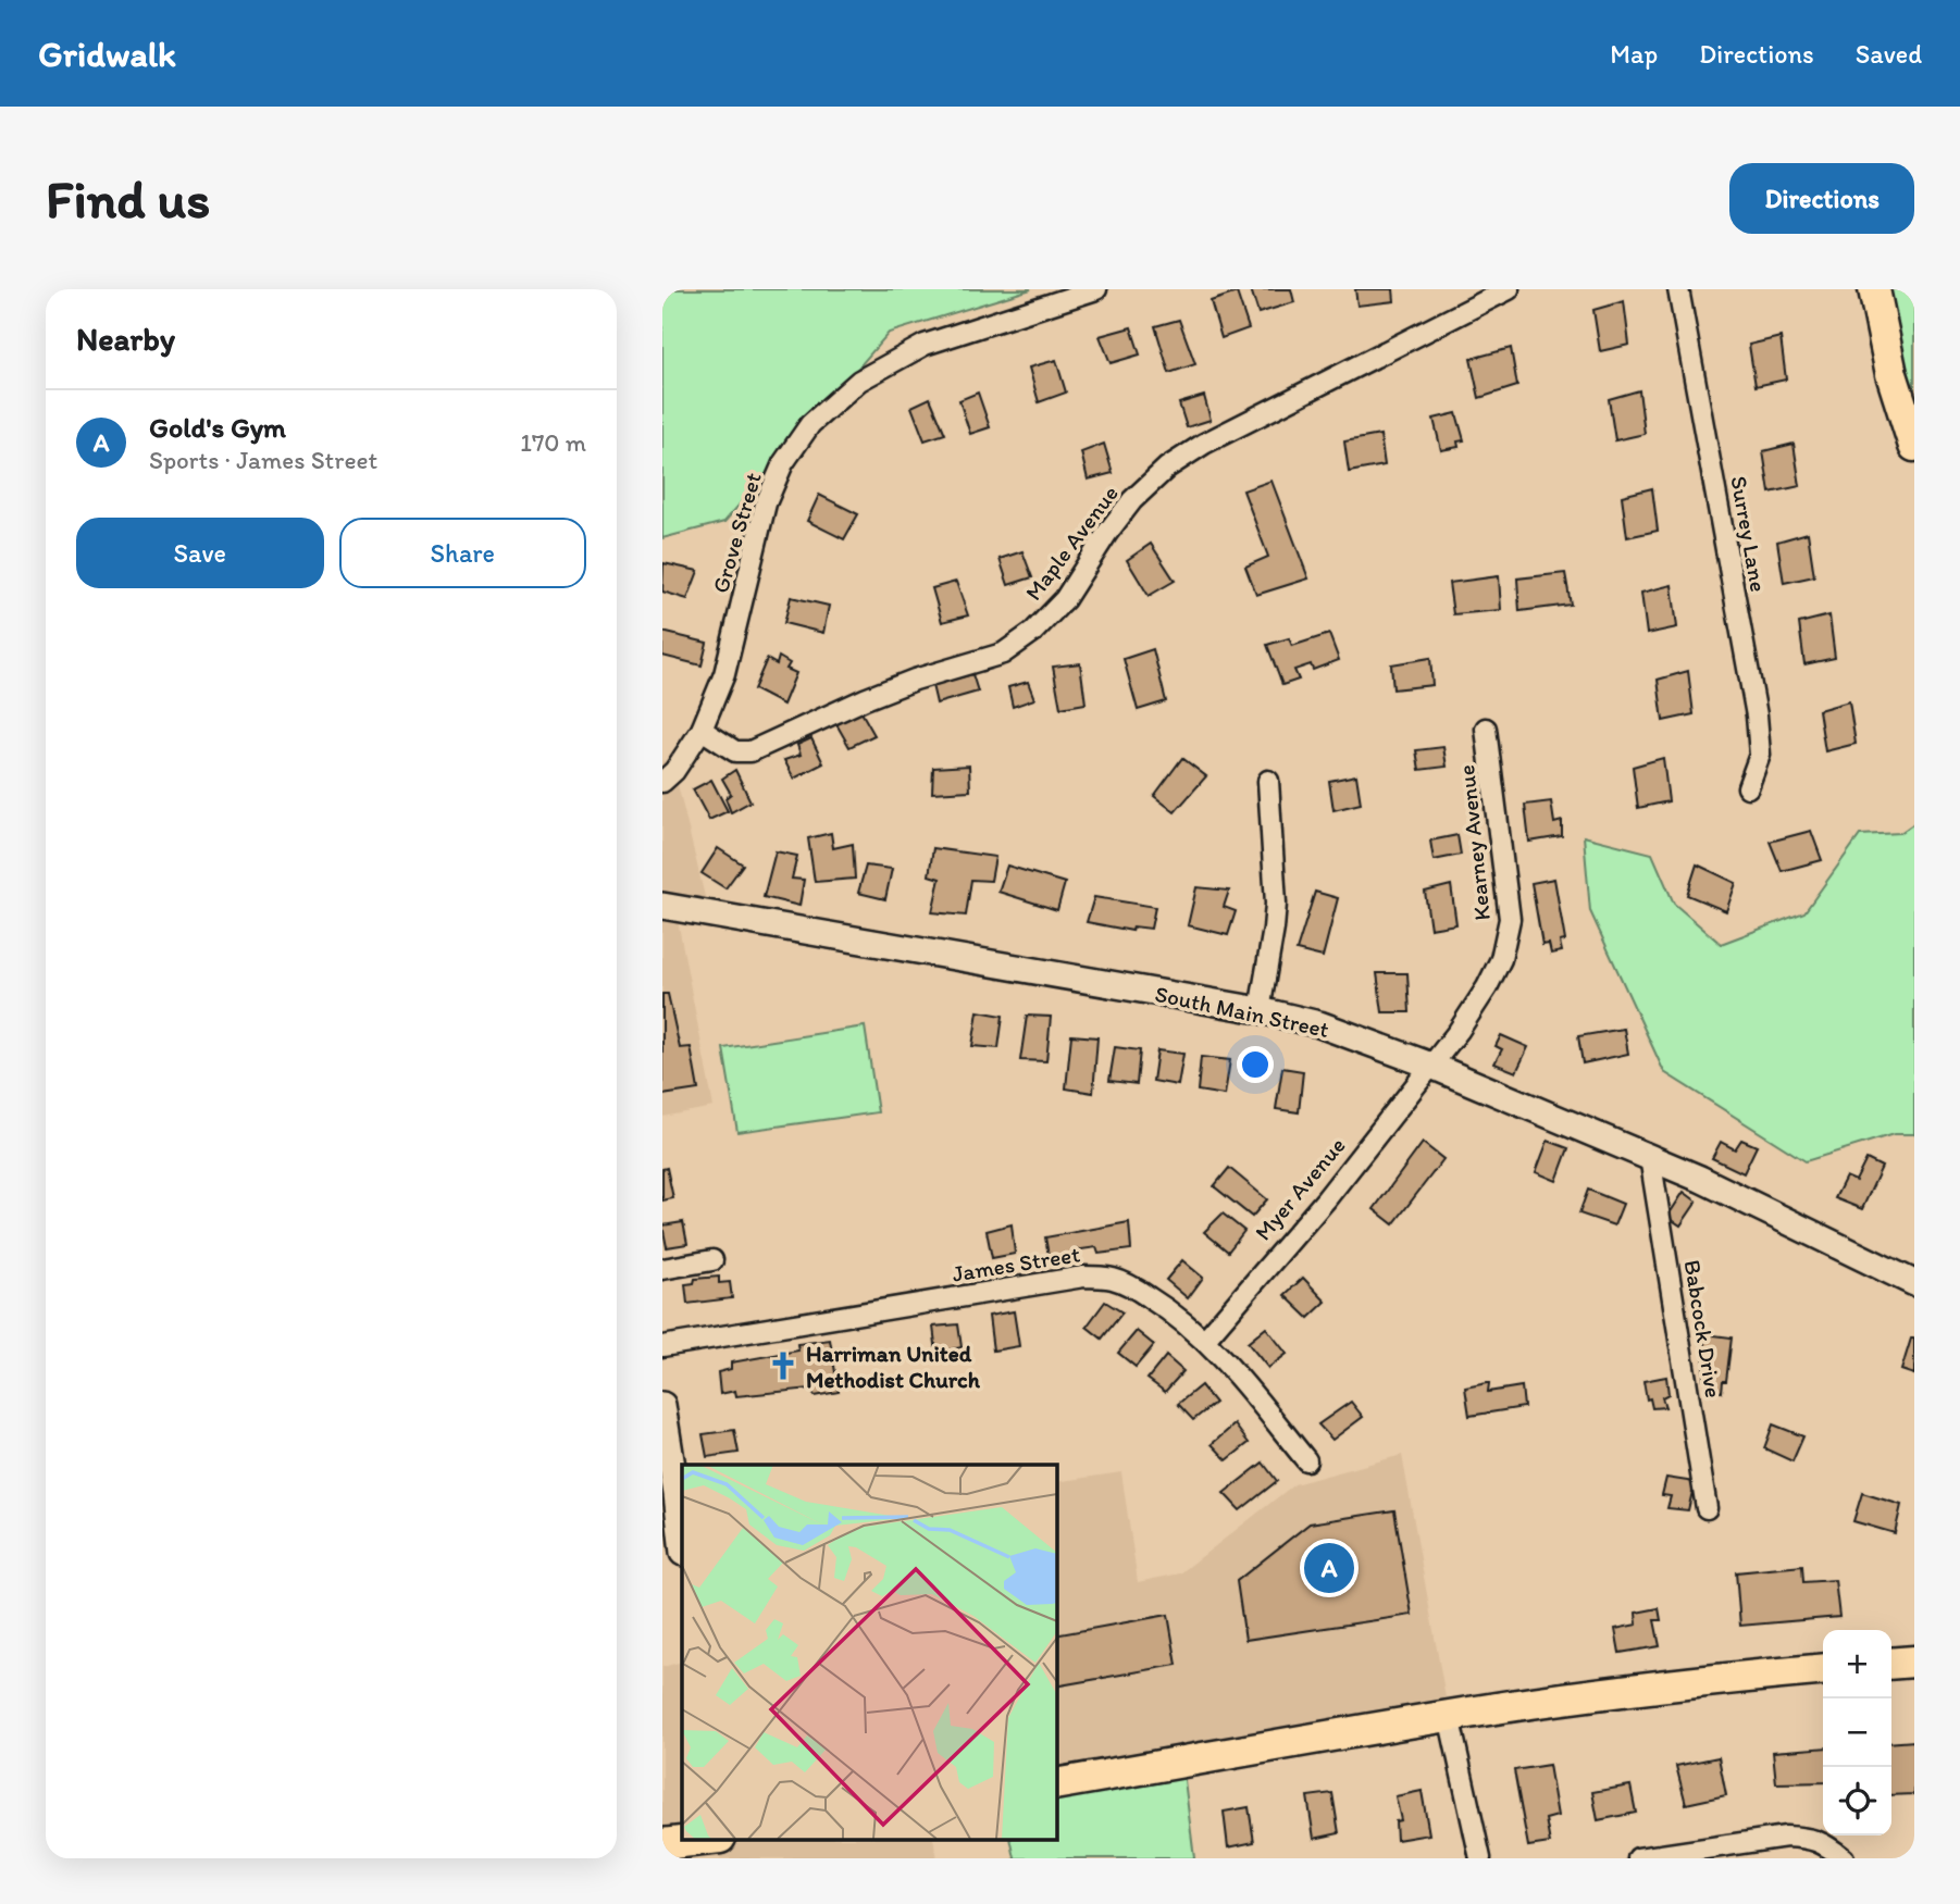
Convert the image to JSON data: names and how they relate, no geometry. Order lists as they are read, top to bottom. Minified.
{"streets":{"street":["Grove Street","Surrey Lane","Maple Avenue","Kearney Avenue","South Main Street","Myer Avenue","James Street","Babcock Drive"]},"crossings":[["Grove Street","Maple Avenue"],["Kearney Avenue","South Main Street"],["Kearney Avenue","Myer Avenue"],["South Main Street","Myer Avenue"],["South Main Street","Babcock Drive"],["Myer Avenue","James Street"]],"places":{"church":["Harriman United Methodist Church"]},"page":{"header":"Gridwalk","nav":["Map","Directions","Saved"],"buttons":["Directions",["Save","Share"]],"title":"Find us","heading":"Nearby","list":[{"mark":"A","name":"Gold's Gym","note":"Sports · James Street","value":"170 m"}],"pins":"A","map_buttons":["+","−"]}}
